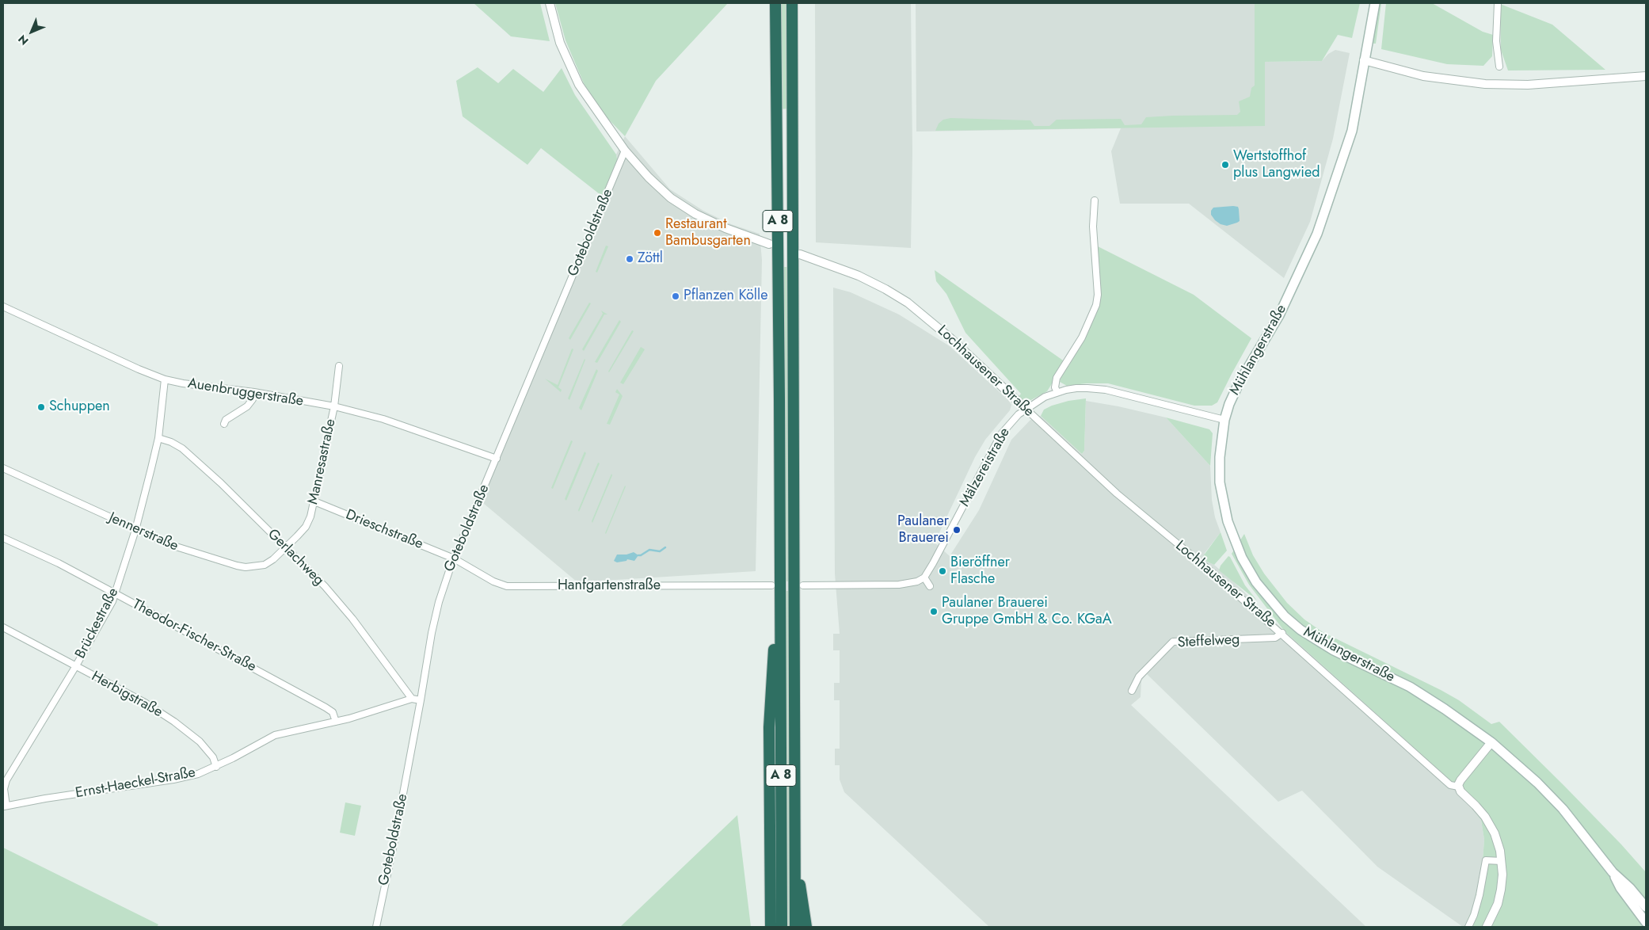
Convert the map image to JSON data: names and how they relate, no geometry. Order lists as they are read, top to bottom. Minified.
{"streets":{"highway":["A 8"],"main road":["Mühlangerstraße"],"street":["Goteboldstraße","Lochhausener Straße","Auenbruggerstraße","Manresastraße","Mälzereistraße","Drieschstraße","Jennerstraße","Gerlachweg","Hanfgartenstraße","Brückestraße","Theodor-Fischer-Straße","Steffelweg","Herbigstraße","Ernst-Haeckel-Straße"]},"crossings":[["Goteboldstraße","Auenbruggerstraße"],["Goteboldstraße","Drieschstraße"],["Goteboldstraße","Hanfgartenstraße"],["Goteboldstraße","Ernst-Haeckel-Straße"],["Mühlangerstraße","Mälzereistraße"],["Lochhausener Straße","Mälzereistraße"],["Lochhausener Straße","Steffelweg"],["Auenbruggerstraße","Manresastraße"],["Auenbruggerstraße","Brückestraße"],["Manresastraße","Drieschstraße"],["Manresastraße","Jennerstraße"],["Manresastraße","Gerlachweg"],["Drieschstraße","Hanfgartenstraße"],["Jennerstraße","Gerlachweg"],["Jennerstraße","Brückestraße"],["Gerlachweg","Brückestraße"],["Gerlachweg","Ernst-Haeckel-Straße"],["Brückestraße","Theodor-Fischer-Straße"],["Brückestraße","Herbigstraße"],["Brückestraße","Ernst-Haeckel-Straße"],["Theodor-Fischer-Straße","Ernst-Haeckel-Straße"],["Herbigstraße","Ernst-Haeckel-Straße"]],"places":["Wertstoffhof plus Langwied","Restaurant Bambusgarten","Zöttl","Pflanzen Kölle","Schuppen","Paulaner Brauerei","Bieröffner Flasche","Paulaner Brauerei Gruppe GmbH & Co. KGaA"],"north":"bottom left"}
